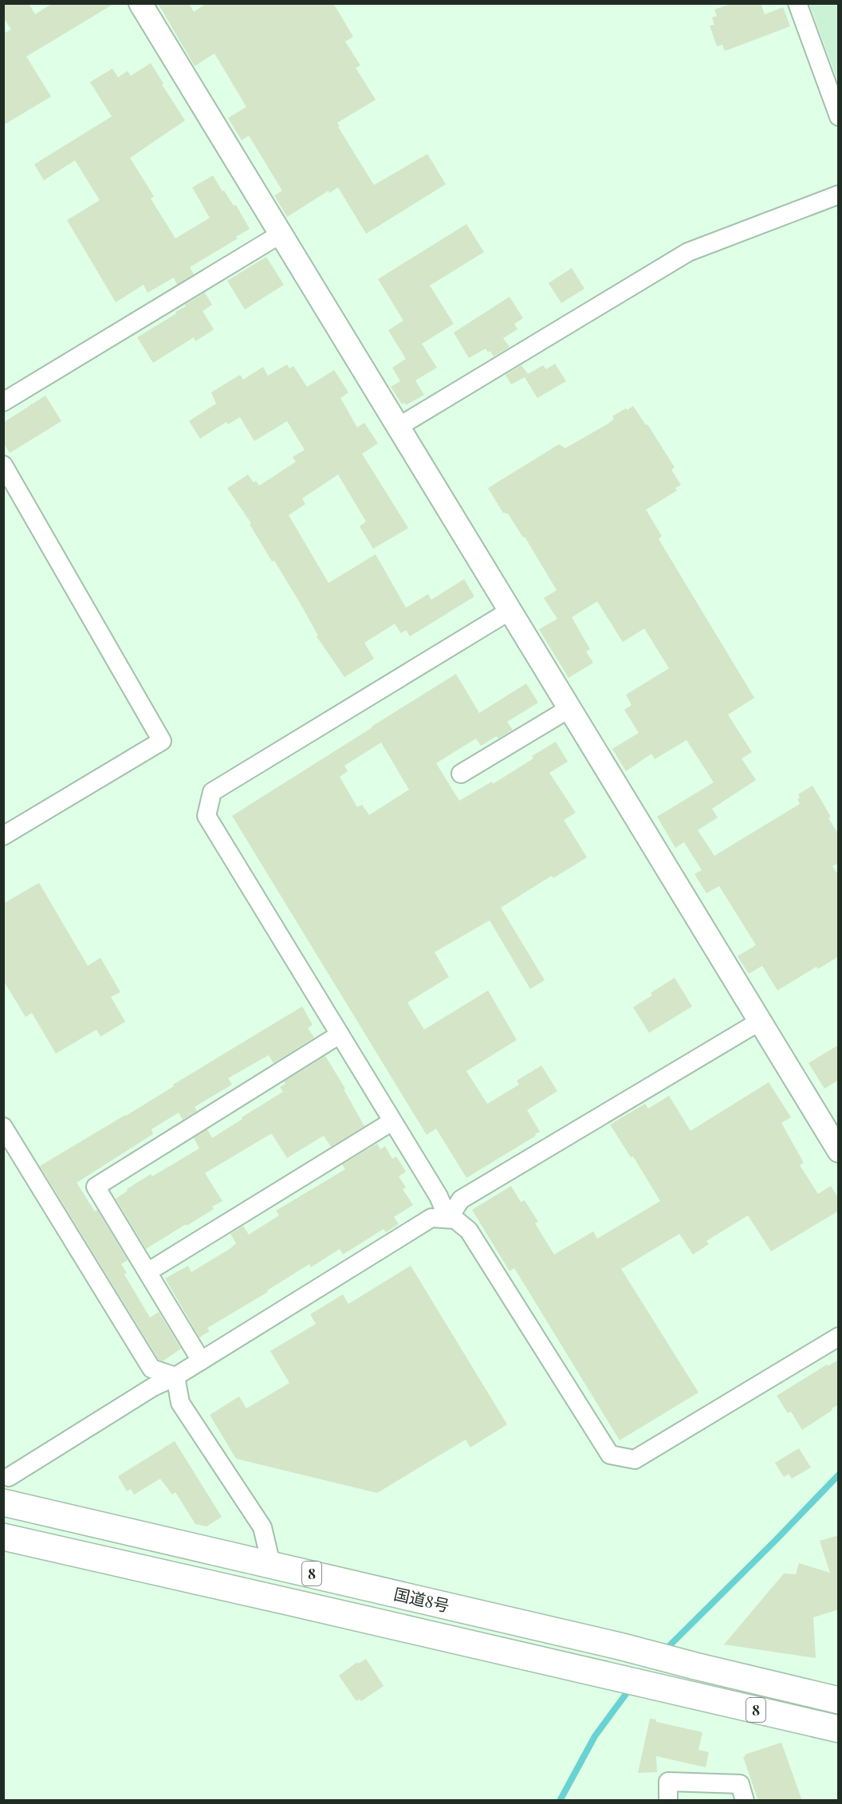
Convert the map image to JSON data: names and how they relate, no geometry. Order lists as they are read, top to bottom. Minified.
{"streets":{"highway":["8","国道8号"]}}
